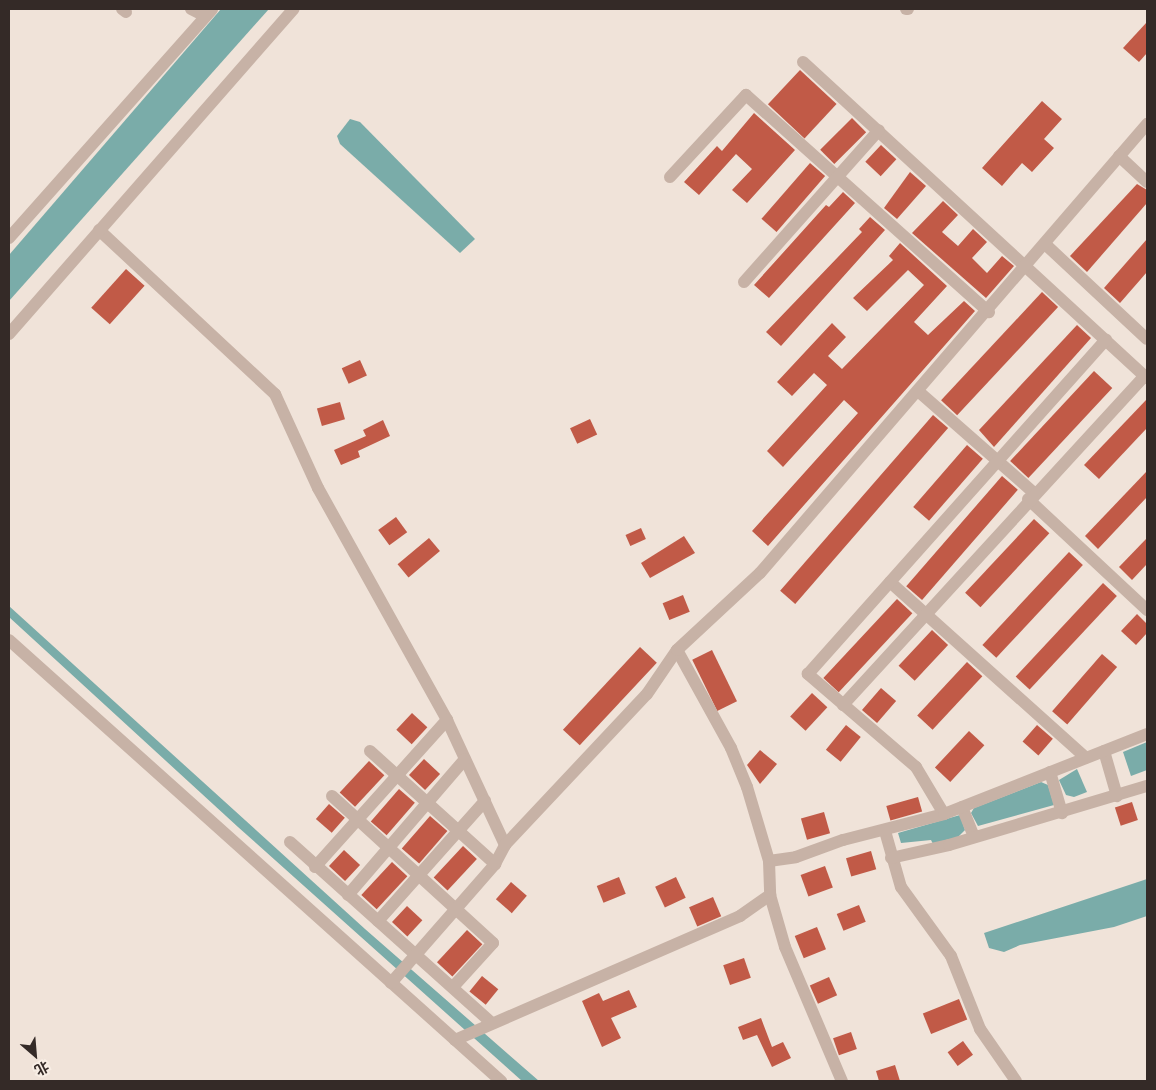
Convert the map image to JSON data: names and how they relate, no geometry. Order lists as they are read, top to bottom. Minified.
{"north":"bottom right"}
